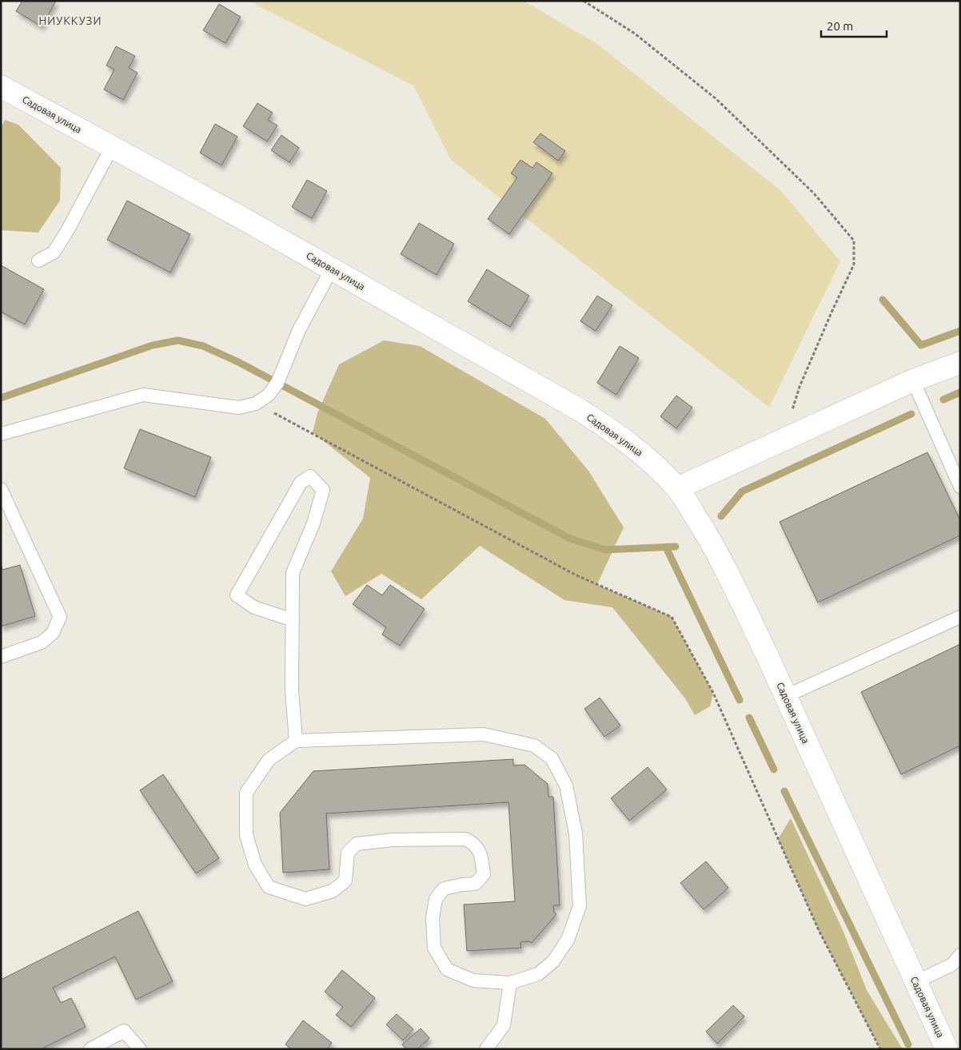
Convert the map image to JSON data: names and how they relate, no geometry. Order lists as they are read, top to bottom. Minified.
{"streets":{"main road":["Садовая улица"]},"districts":["НИУККУЗИ"],"scale_bar":"20 m"}
